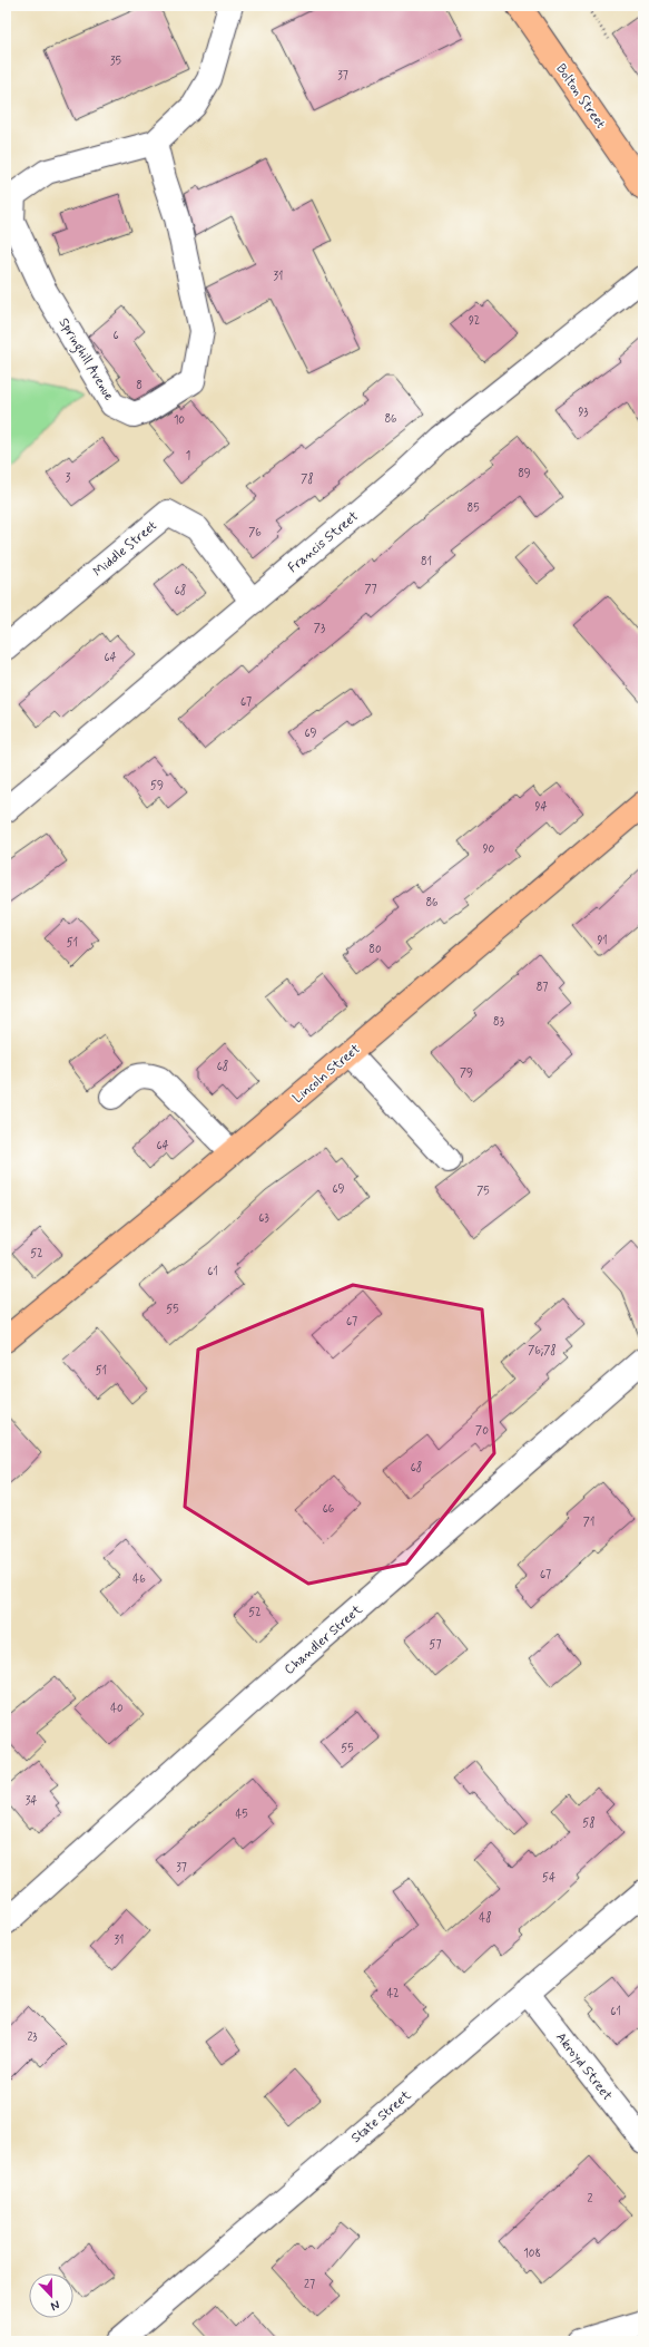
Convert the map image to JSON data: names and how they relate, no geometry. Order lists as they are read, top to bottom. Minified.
{"streets":{"main road":["Bolton Street","Lincoln Street"],"street":["Springhill Avenue","Francis Street","Middle Street","Chandler Street","Akroyd Street","State Street"]},"crossings":[["Francis Street","Middle Street"],["Akroyd Street","State Street"]],"house_numbers":["35","37","31","92","6","8","93","86","10","1","89","3","78","85","76","81","77","68","73","64","67","69","59","94","90","86","91","51","80","87","83","68","79","64","69","75","63","52","61","55","67","76;78","51","70","68","66","71","67","46","52","57","40","55","34","45","58","37","54","48","31","42","61","23","2","108","27"],"north":"bottom"}
